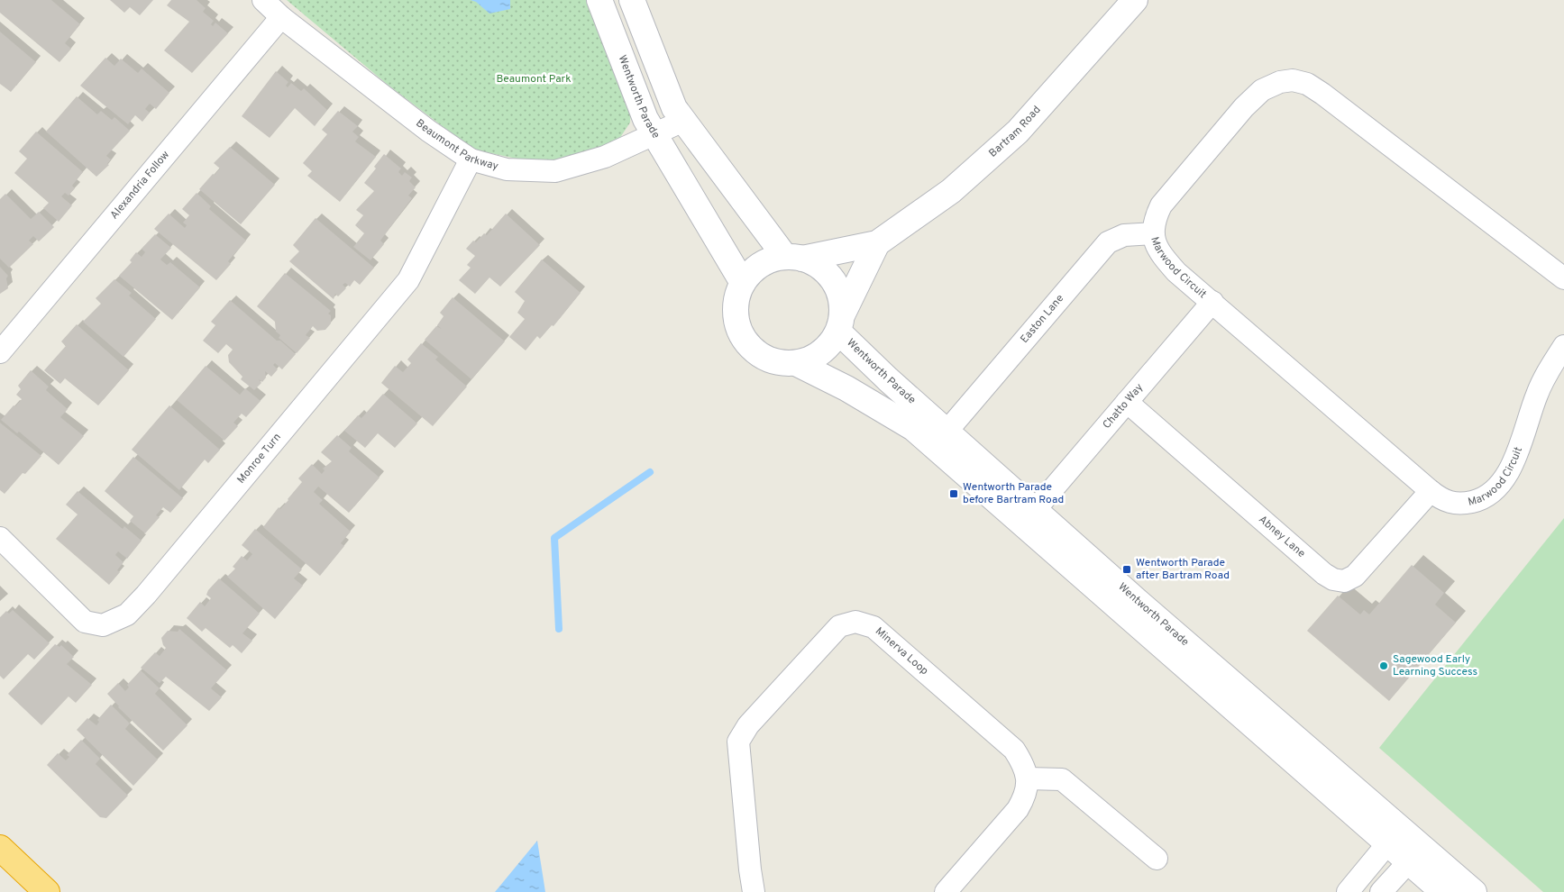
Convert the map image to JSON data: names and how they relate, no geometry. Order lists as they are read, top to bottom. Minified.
{"streets":{"street":["Wentworth Parade","Bartram Road","Beaumont Parkway","Alexandria Follow","Marwood Circuit","Easton Lane","Chatto Way","Monroe Turn","Abney Lane","Minerva Loop"]},"crossings":[["Wentworth Parade","Bartram Road"],["Wentworth Parade","Beaumont Parkway"],["Wentworth Parade","Easton Lane"],["Wentworth Parade","Chatto Way"],["Beaumont Parkway","Alexandria Follow"],["Beaumont Parkway","Monroe Turn"],["Marwood Circuit","Easton Lane"],["Marwood Circuit","Chatto Way"],["Marwood Circuit","Abney Lane"],["Chatto Way","Abney Lane"]],"parks":["Beaumont Park"],"places":{"transit":["Wentworth Parade before Bartram Road","Wentworth Parade after Bartram Road"],"other":["Sagewood Early Learning Success"]}}
